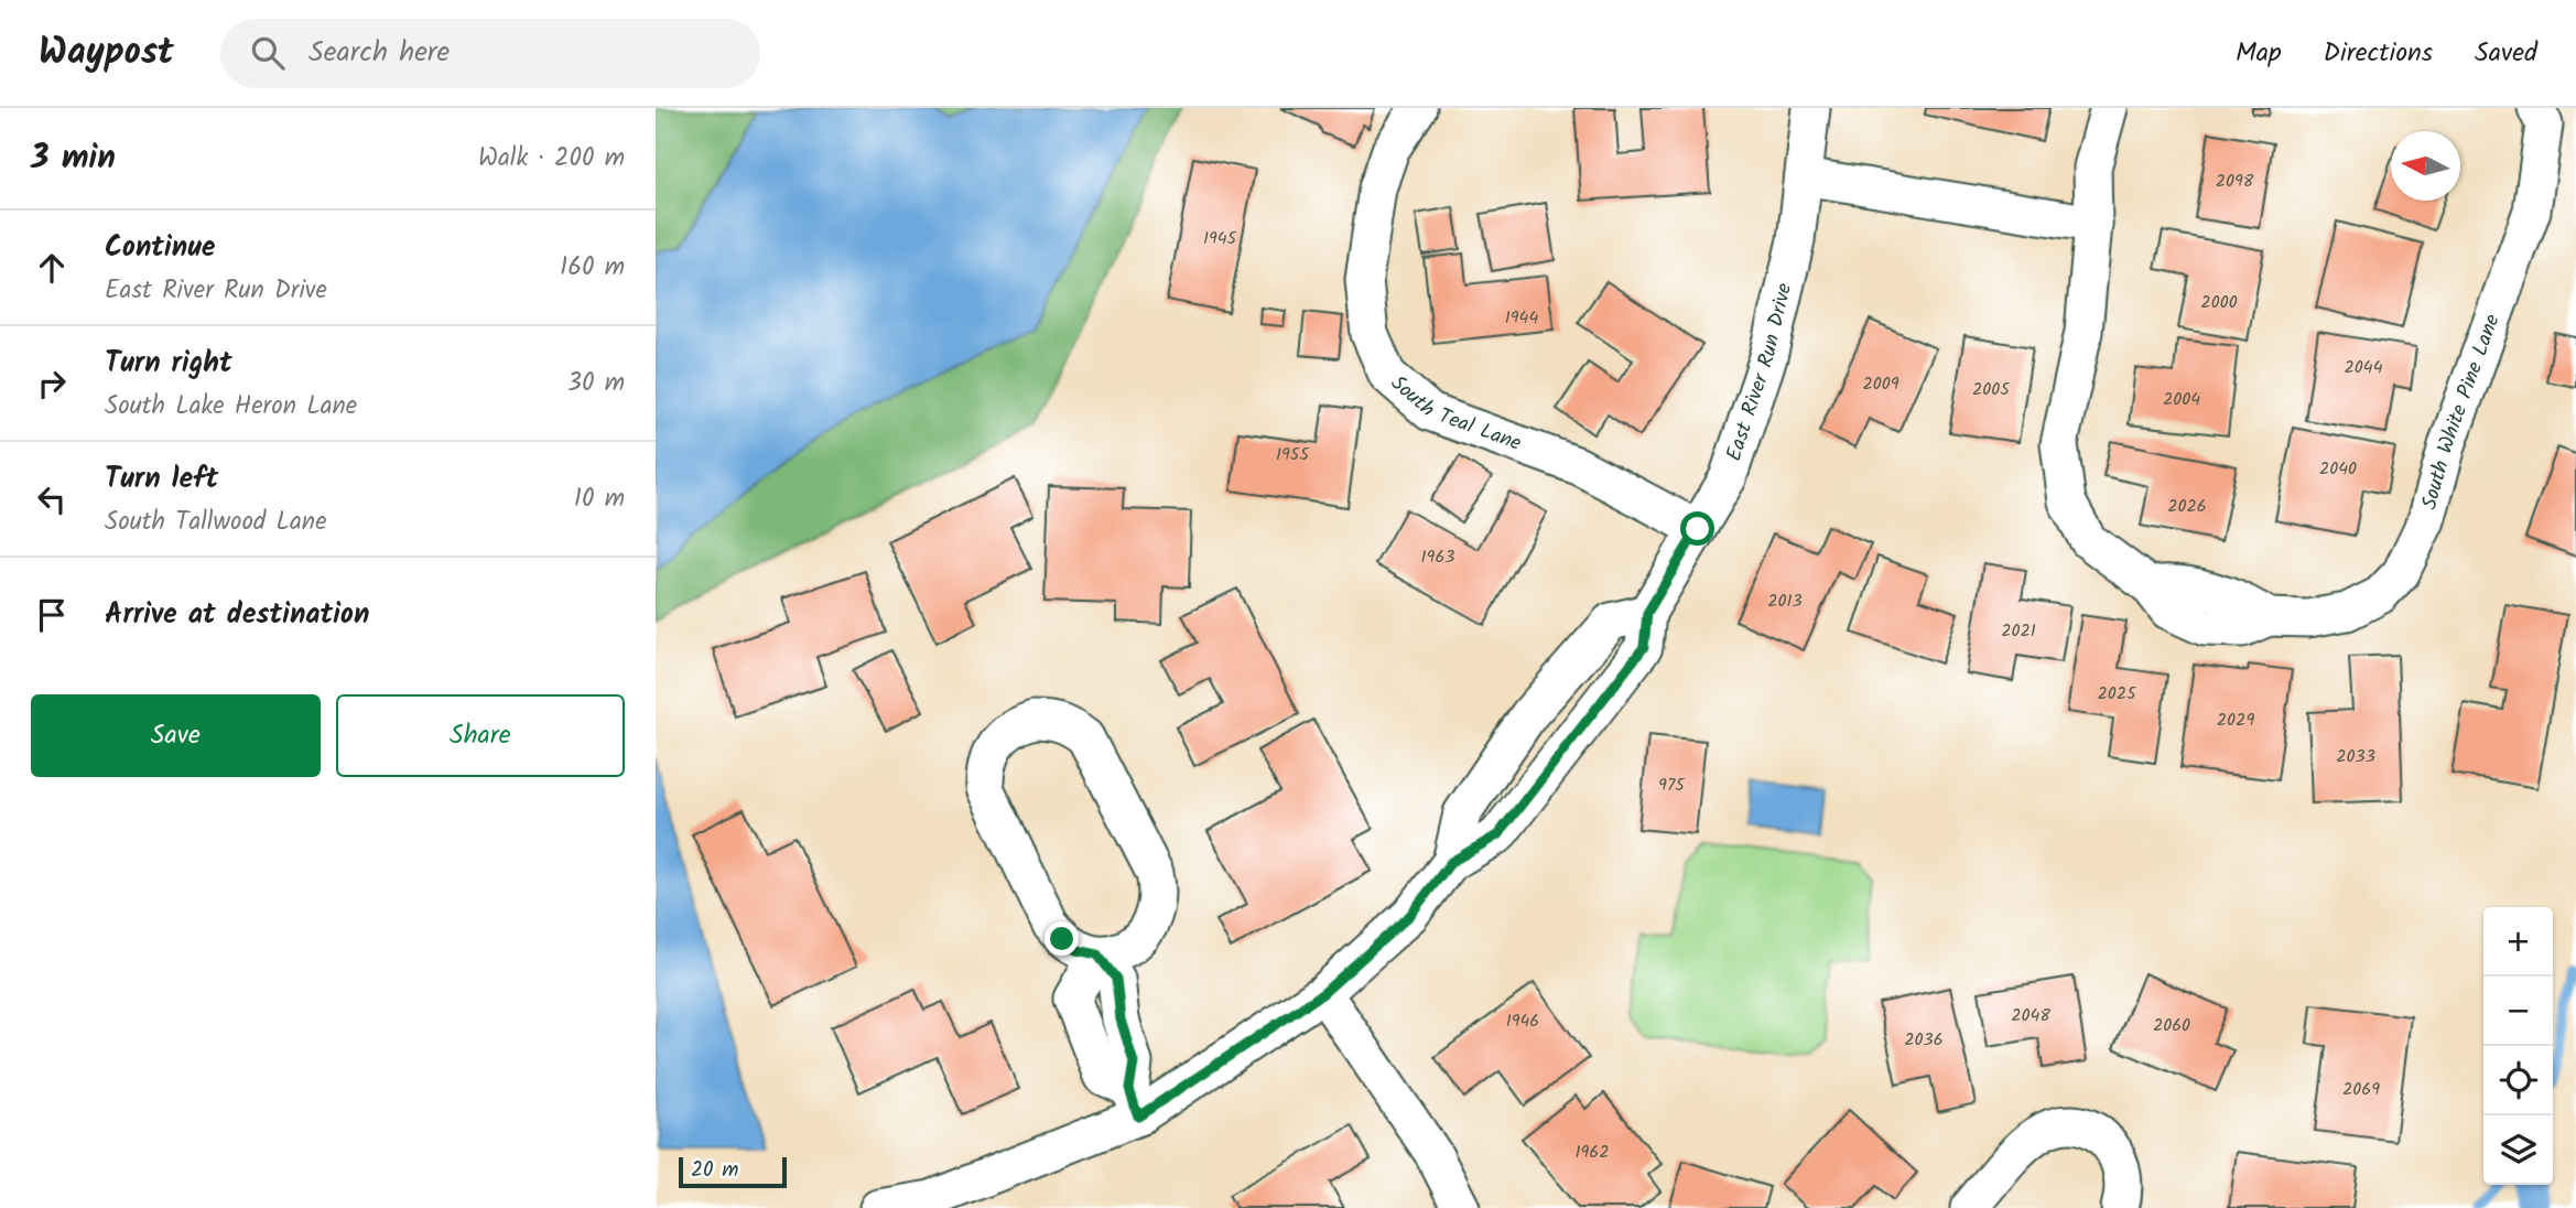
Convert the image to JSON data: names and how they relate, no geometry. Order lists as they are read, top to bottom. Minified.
{"streets":{"street":["East River Run Drive","South Teal Lane","South White Pine Lane"]},"crossings":[["East River Run Drive","South Teal Lane"]],"house_numbers":["2098","1945","2000","1944","2044","2009","2005","2004","1955","2040","2026","1963","2013","2021","2025","2029","2033","975","2048","1946","2060","2036","2069","1962"],"scale_bar":"20 m","north":"left","page":{"header":"Waypost","search":"Search here","nav":["Map","Directions","Saved"],"heading":["3 min","Walk · 200 m"],"list":[["Continue","East River Run Drive","160 m"],["Turn right","South Lake Heron Lane","30 m"],["Turn left","South Tallwood Lane","10 m"],"Arrive at destination"],"buttons":["Save","Share"],"map_buttons":["+","−"],"scale":"20 m"}}
